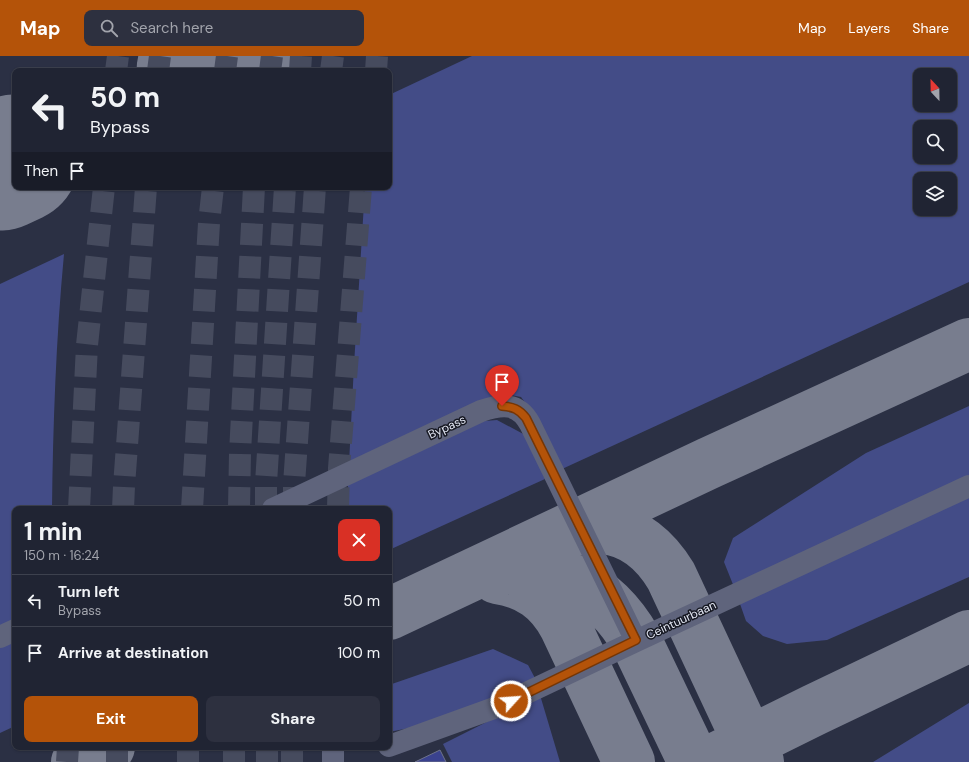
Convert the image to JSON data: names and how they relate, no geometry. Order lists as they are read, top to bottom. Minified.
{"streets":{"street":["Bypass","Ceintuurbaan"]},"crossings":[["Bypass","Ceintuurbaan"]],"north":"top","page":{"header":"Map","search":"Search here","nav":["Map","Layers","Share"],"turn":["50 m","Bypass"],"then":"Then","heading":["1 min","150 m · 16:24"],"list":[{"name":"Turn left","note":"Bypass","value":"50 m"},{"name":"Arrive at destination","value":"100 m"}],"buttons":["Exit","Share"]}}
